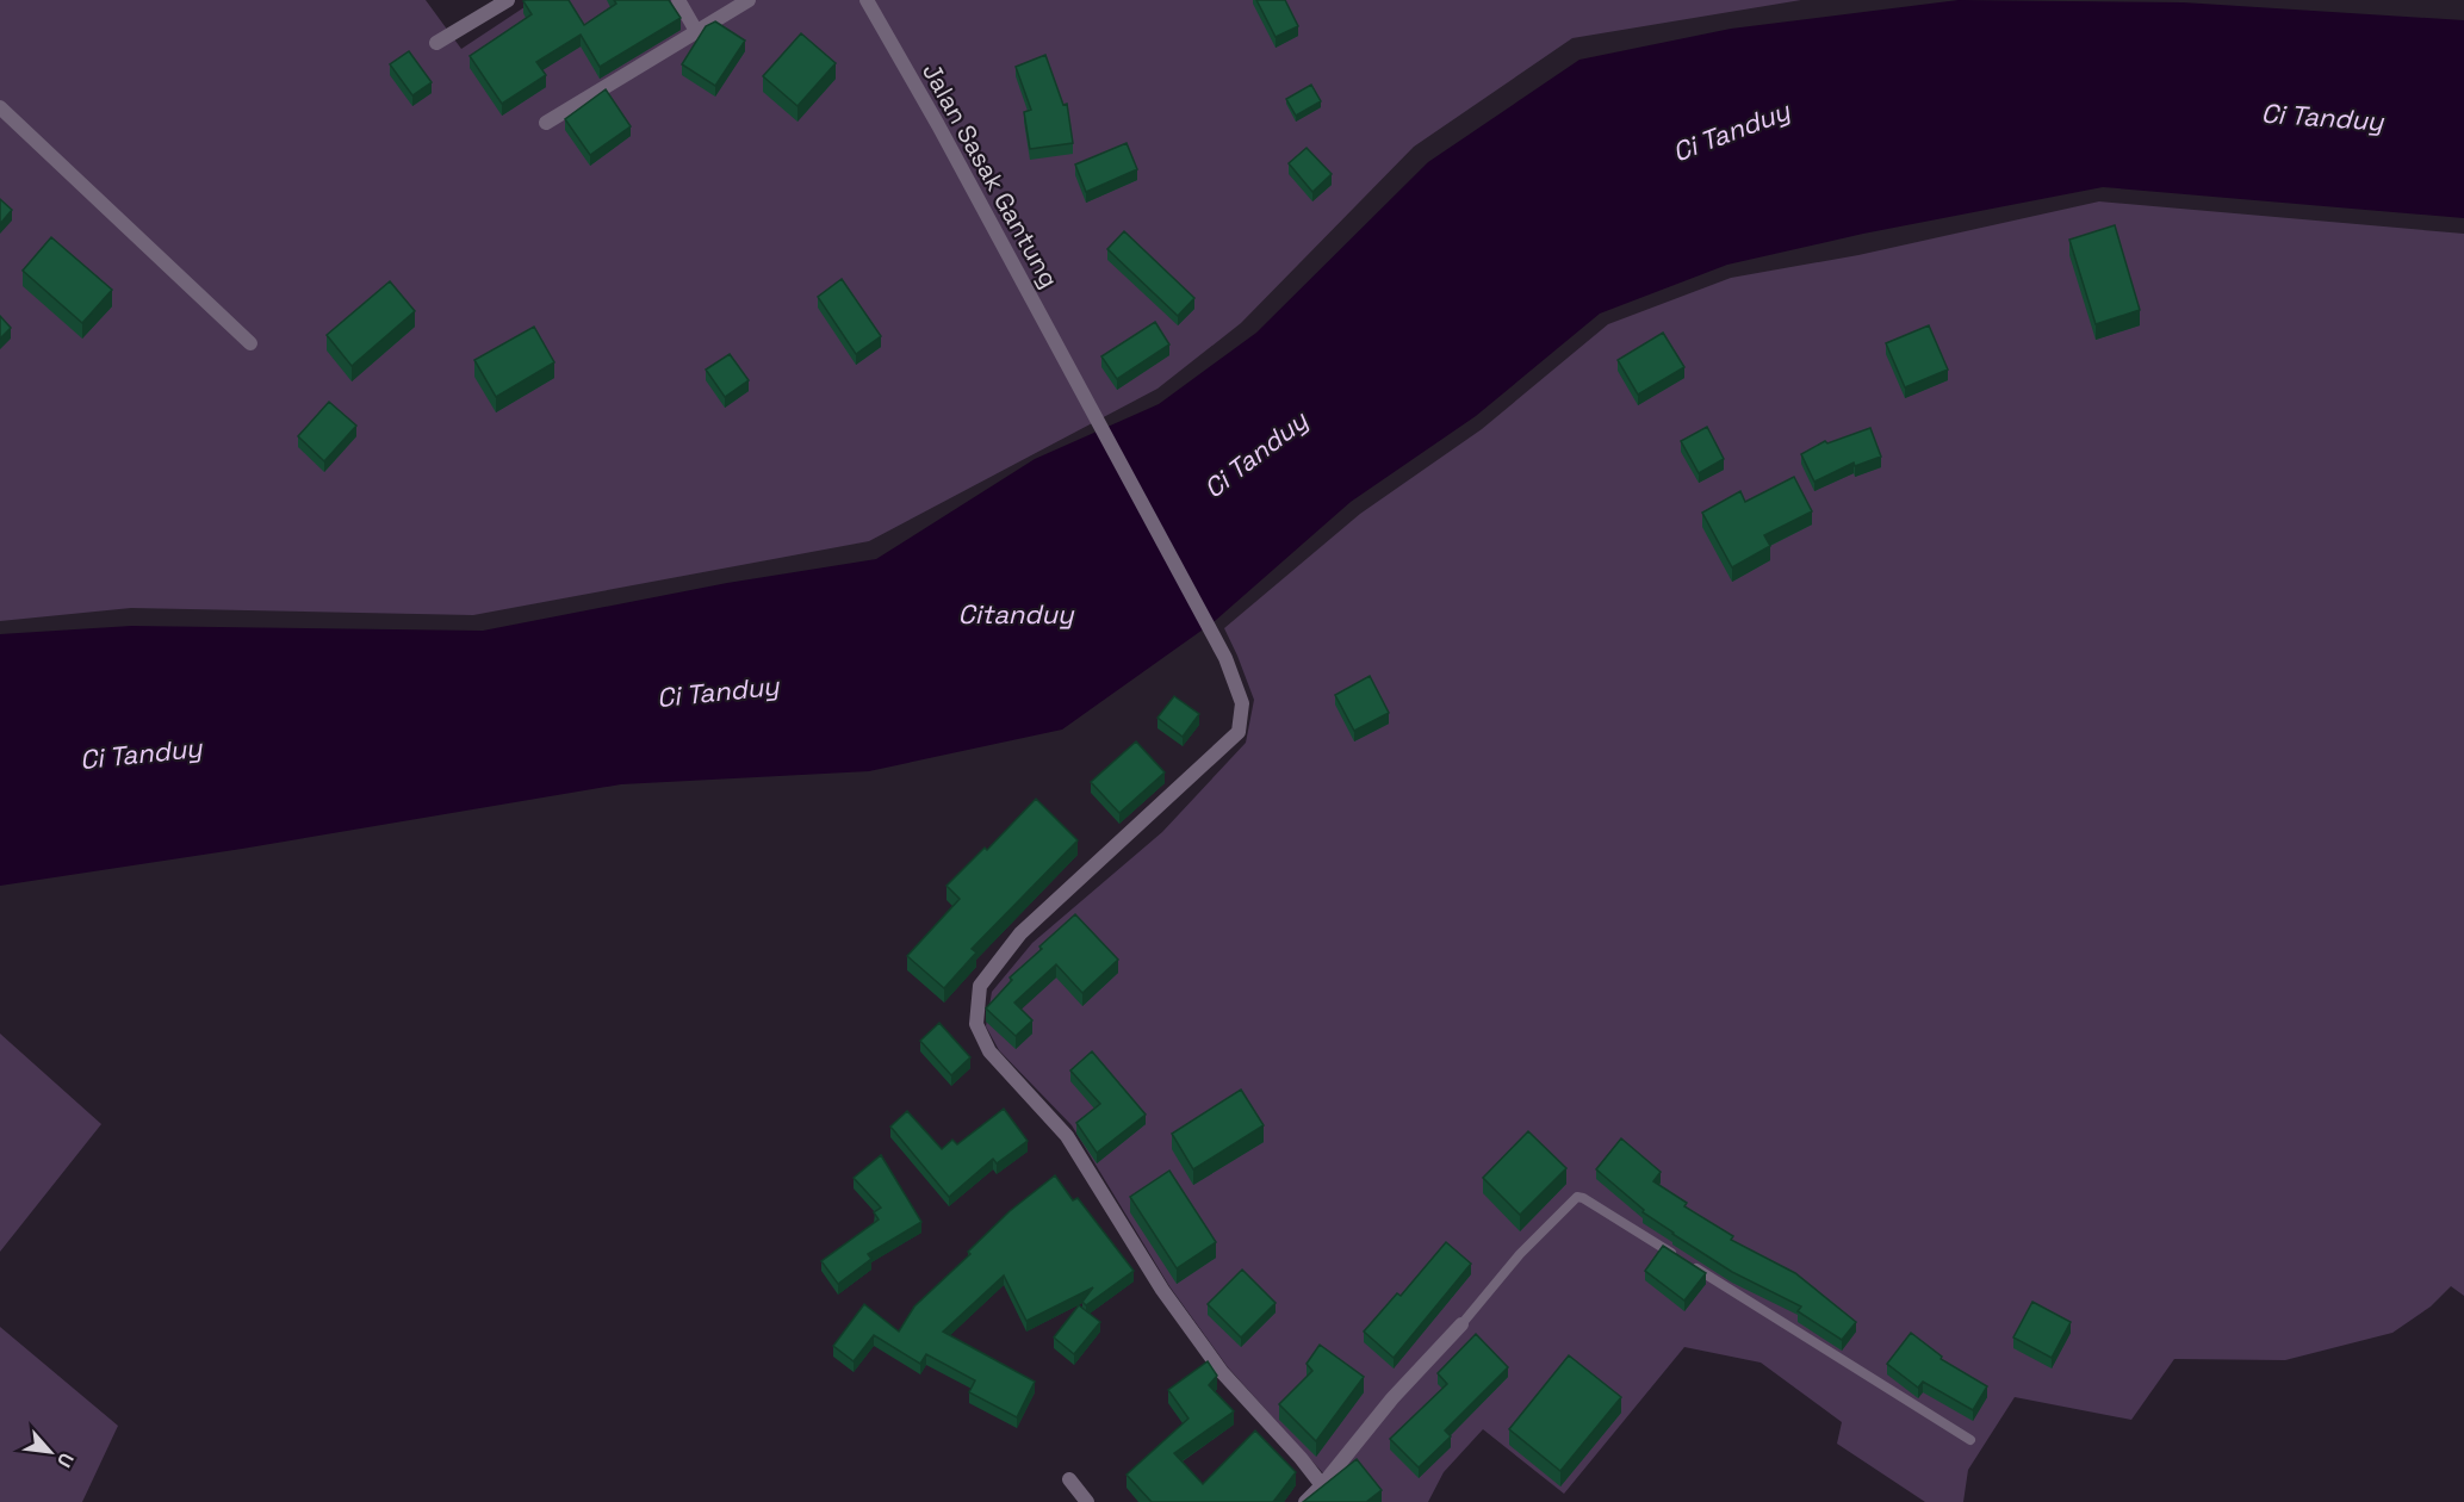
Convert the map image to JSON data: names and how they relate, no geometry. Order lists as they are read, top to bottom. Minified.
{"streets":{"street":["Jalan Sasak Gantung"]},"water":["Ci Tanduy","Citanduy"],"north":"bottom right"}
